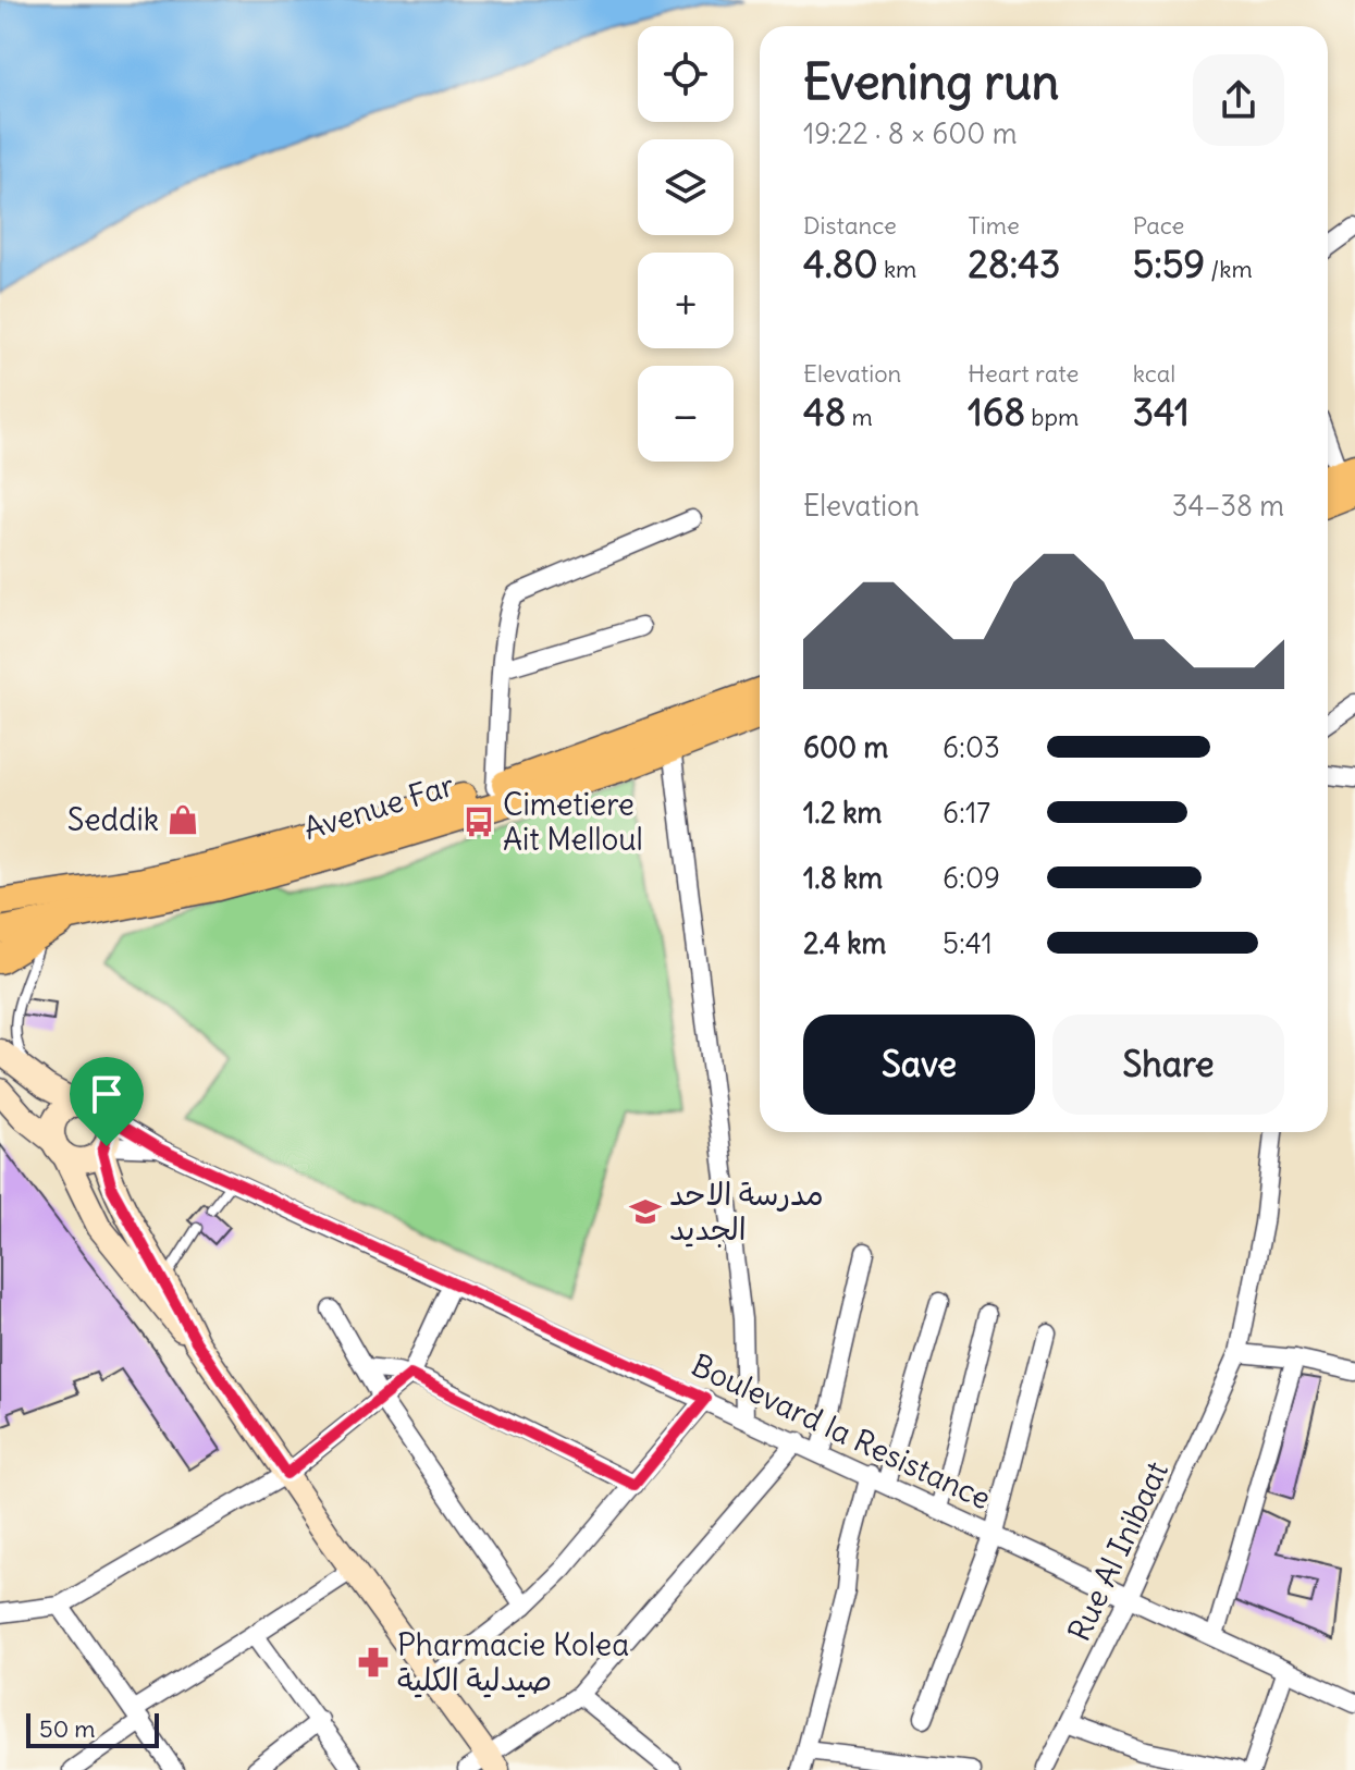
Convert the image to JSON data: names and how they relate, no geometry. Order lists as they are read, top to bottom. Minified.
{"streets":{"main road":["Avenue Far"],"street":["Boulevard la Resistance","Rue Al Inibaat"]},"crossings":[["Boulevard la Resistance","Rue Al Inibaat"]],"places":{"shop":["Seddik"],"bus stop":["Cimetiere Ait Melloul"],"school or university":["مدرسة الاحد الجديد"],"pharmacy":["Pharmacie Kolea صيدلية الكلية"]},"scale_bar":"50 m","page":{"map_buttons":["+","−"],"heading":["Evening run","19:22 · 8 × 600 m"],"stats":[["Distance","4.80 km"],["Time","28:43"],["Pace","5:59 /km"],["Elevation","48 m"],["Heart rate","168 bpm"],["kcal","341"]],"chart":["Elevation","34–38 m"],"list":[{"name":"600 m","note":"6:03"},{"name":"1.2 km","note":"6:17"},{"name":"1.8 km","note":"6:09"},{"name":"2.4 km","note":"5:41"}],"buttons":["Save","Share"],"scale":"50 m"}}
